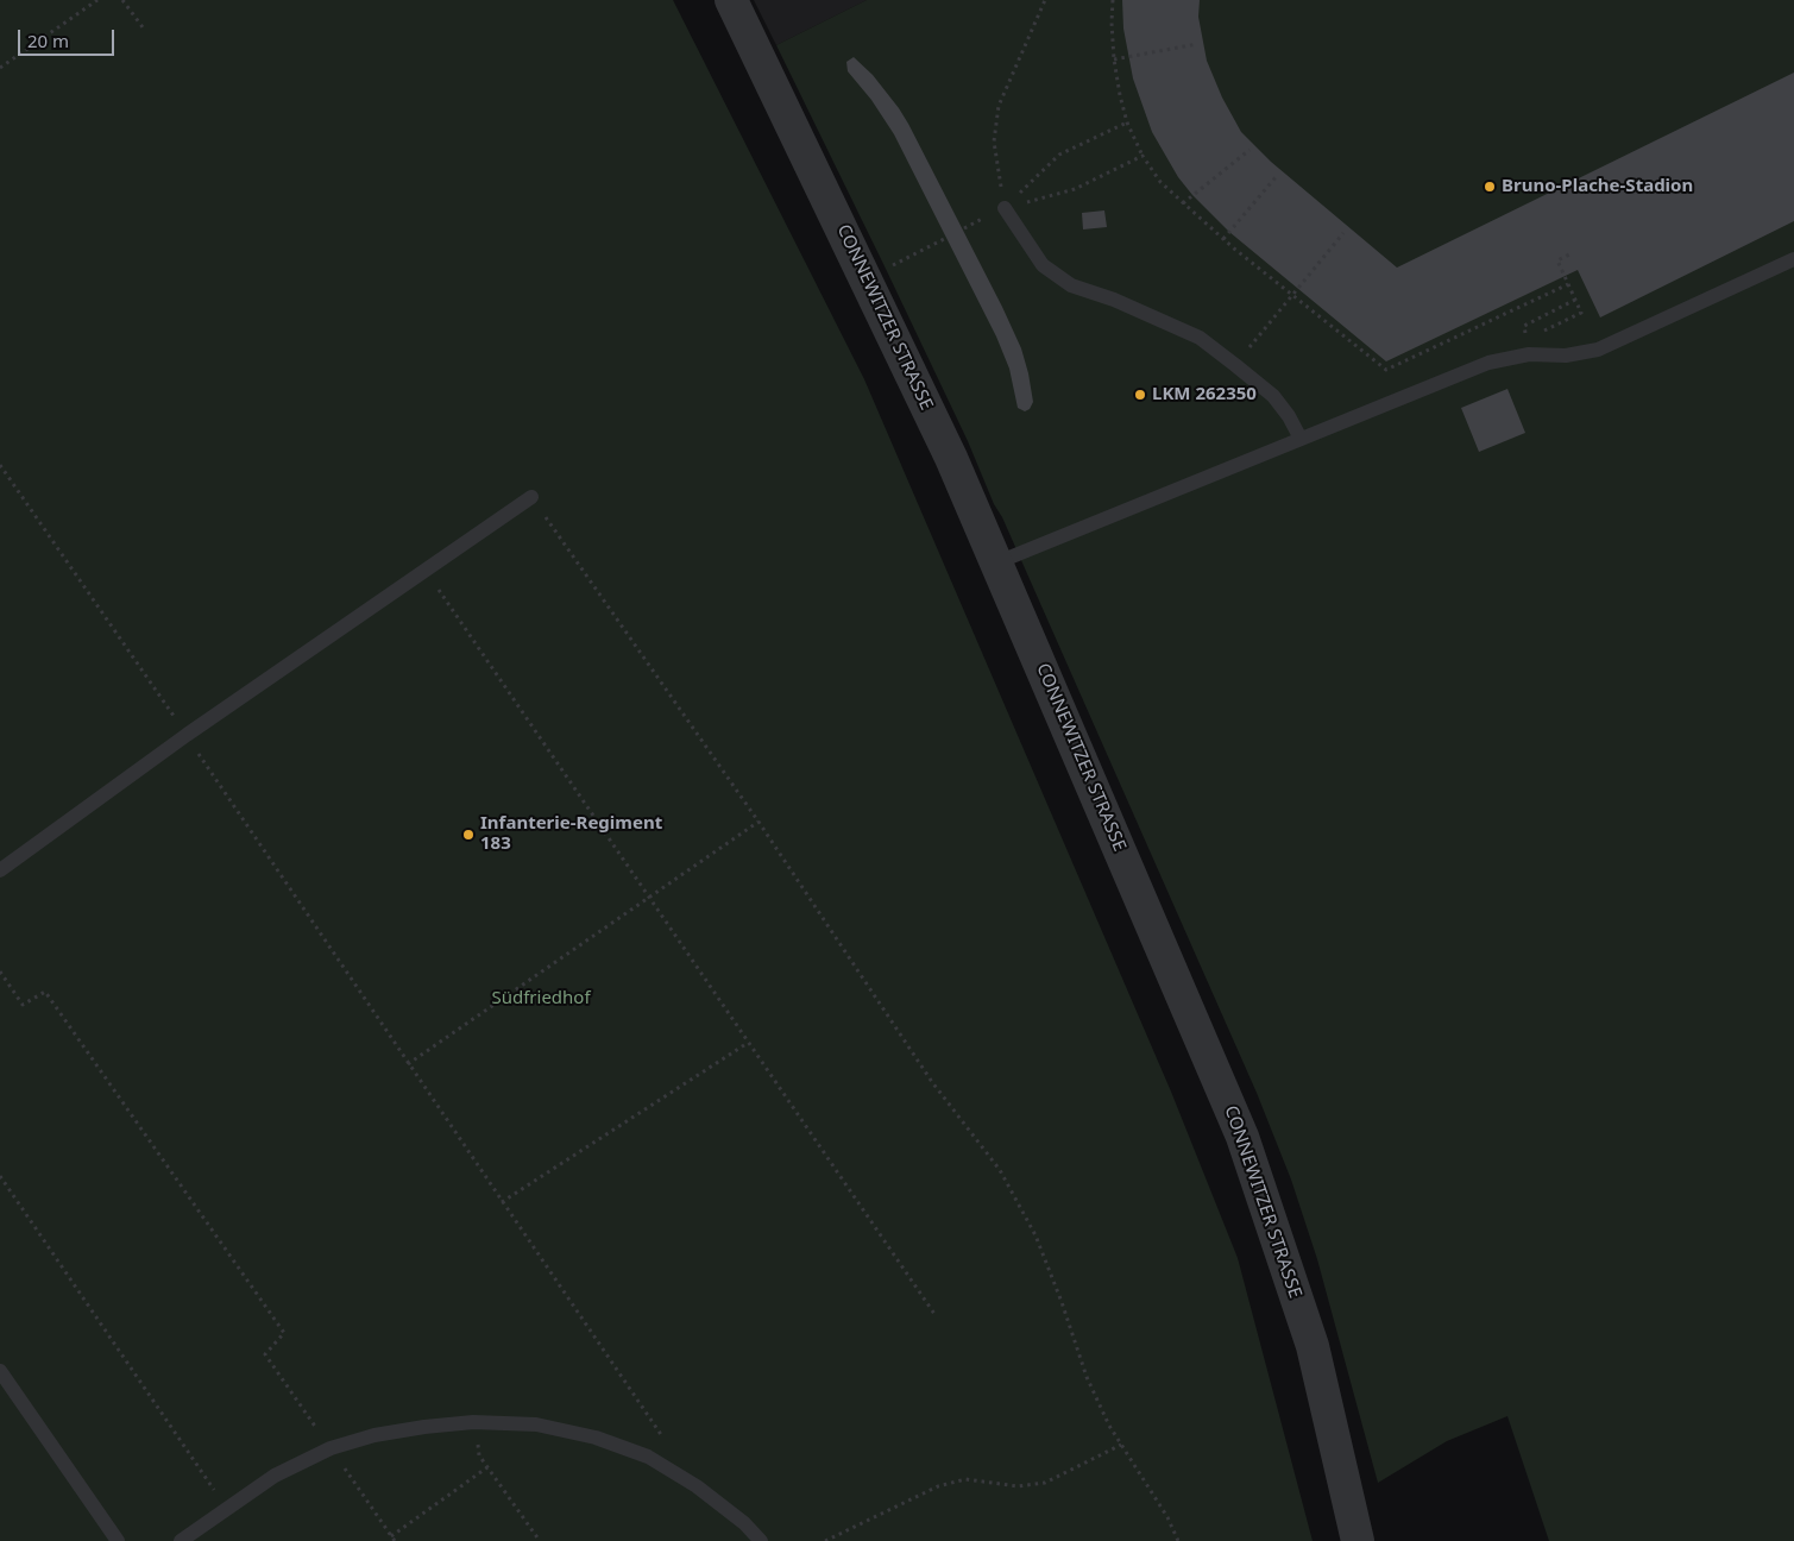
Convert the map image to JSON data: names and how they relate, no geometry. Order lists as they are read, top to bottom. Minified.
{"streets":{"street":["CONNEWITZER STRASSE"]},"parks":["Südfriedhof"],"places":["Bruno-Plache-Stadion","LKM 262350","Infanterie-Regiment 183"],"scale_bar":"20 m"}
